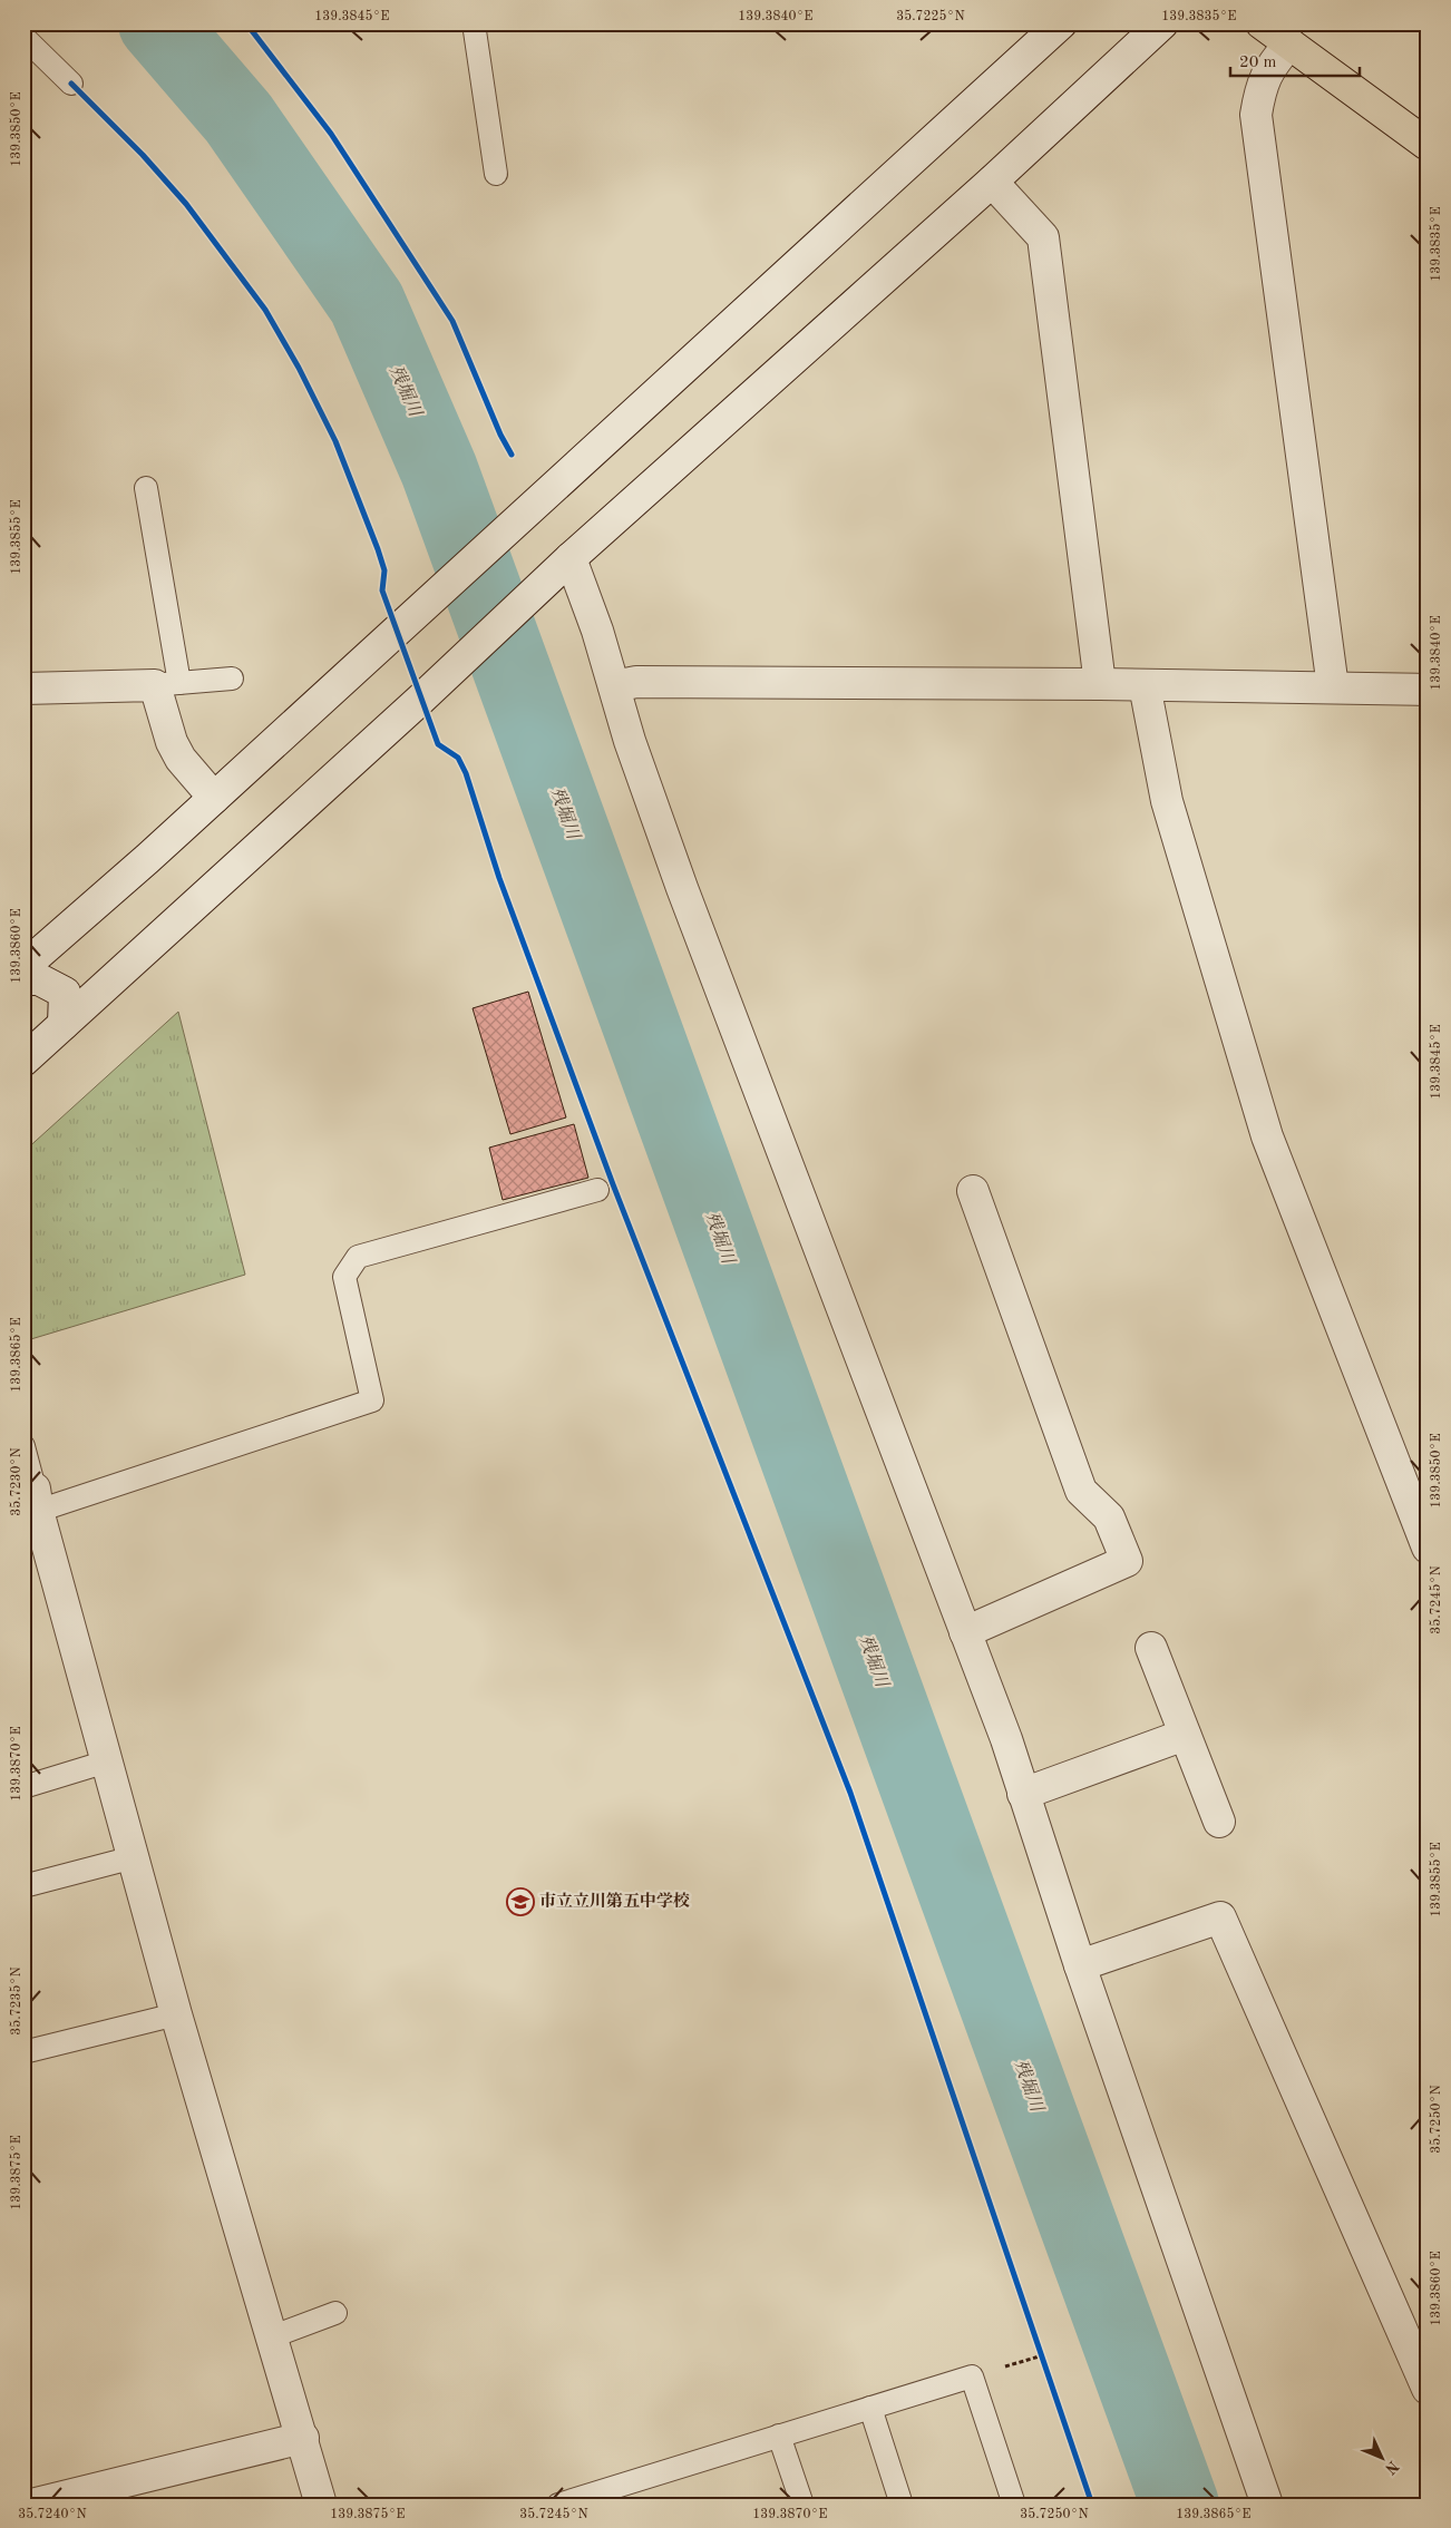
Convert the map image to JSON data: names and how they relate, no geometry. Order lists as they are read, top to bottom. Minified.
{"water":["残堀川"],"places":{"school or university":["市立立川第五中学校"]},"scale_bar":"20 m","north":"bottom right","coordinates":["139.3845°E","139.3840°E","35.7225°N","139.3835°E","139.3850°E","139.3855°E","139.3860°E","139.3865°E","35.7230°N","35.7245°N","139.3870°E","35.7235°N","35.7250°N","139.3875°E","35.7240°N"]}
